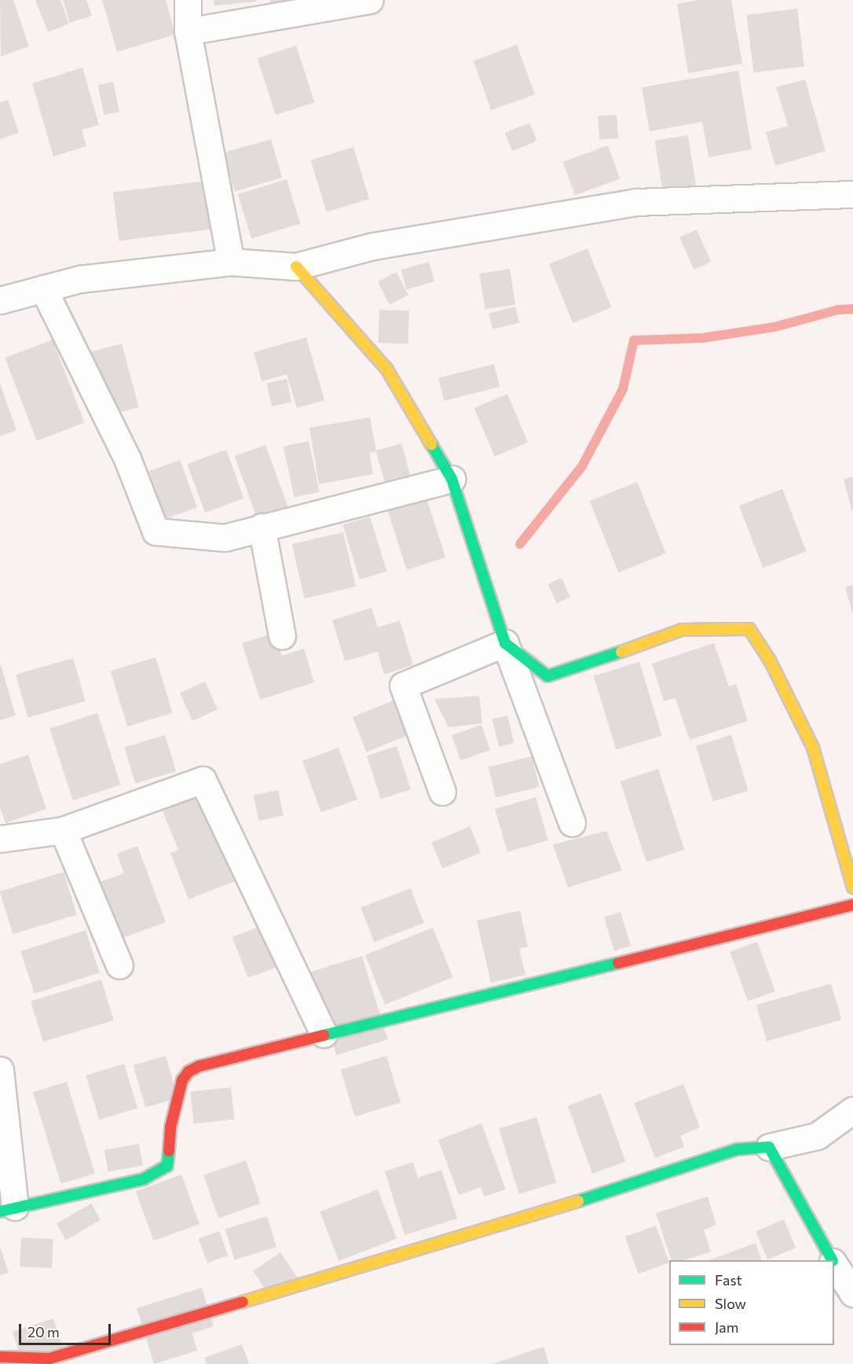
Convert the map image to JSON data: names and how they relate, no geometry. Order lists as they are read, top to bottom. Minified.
{"legend":["Fast","Slow","Jam"],"scale_bar":"20 m"}
